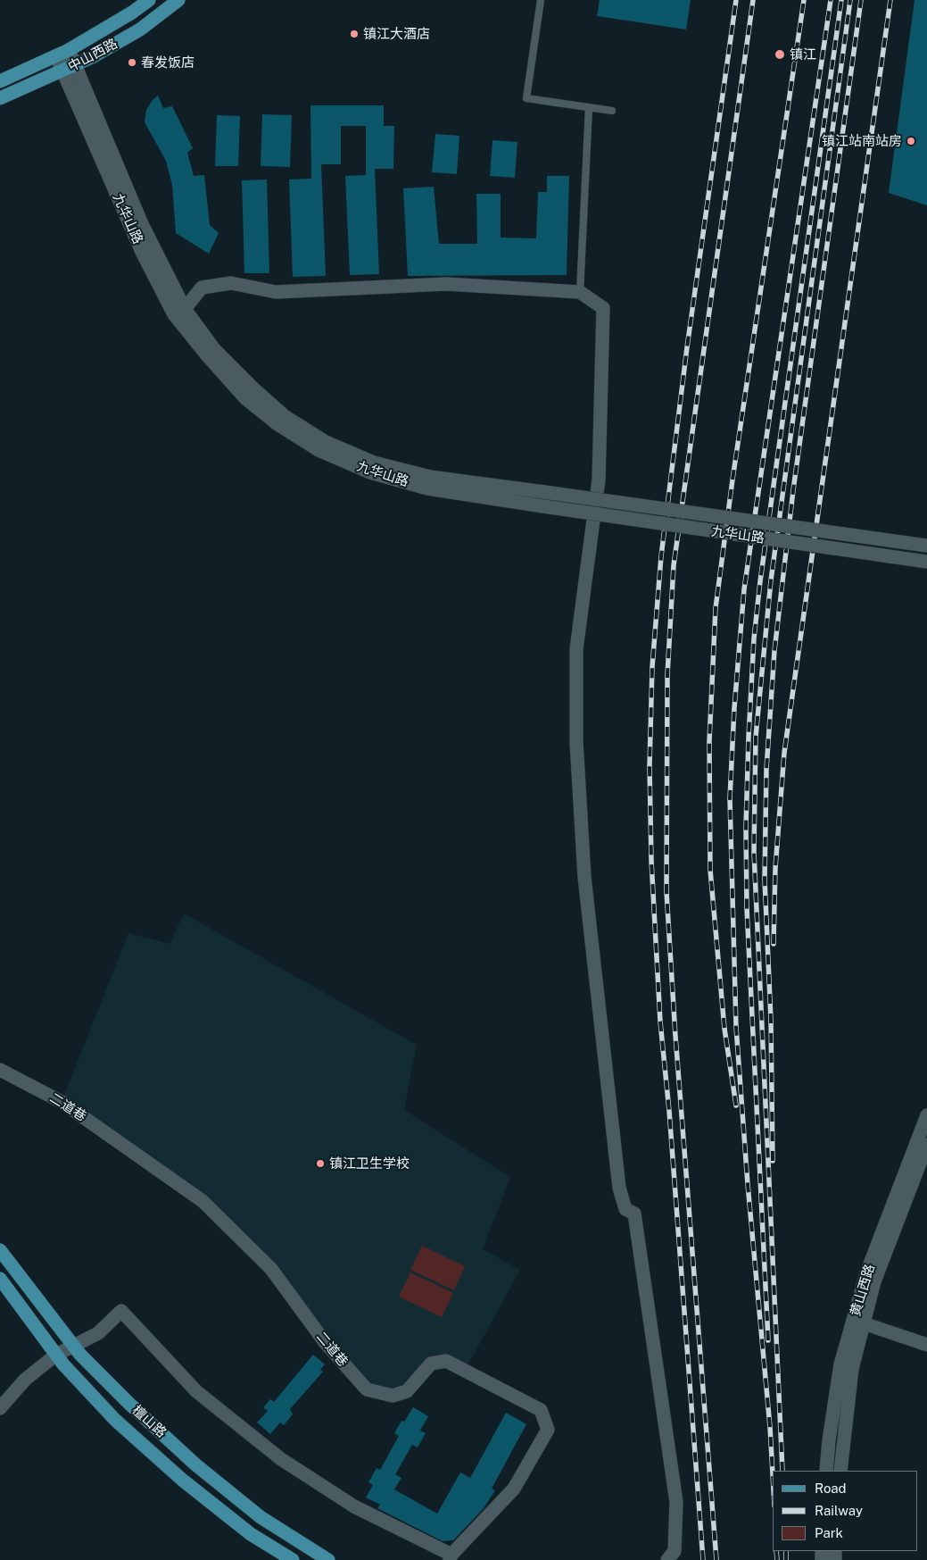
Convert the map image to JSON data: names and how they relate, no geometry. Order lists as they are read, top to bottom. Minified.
{"streets":{"main road":["中山西路","檀山路"],"street":["九华山路","二道巷","黄山西路"]},"crossings":[["中山西路","九华山路"]],"places":["镇江大酒店","镇江","春发饭店","镇江站南站房","镇江卫生学校"],"legend":["Road","Railway","Park"]}
